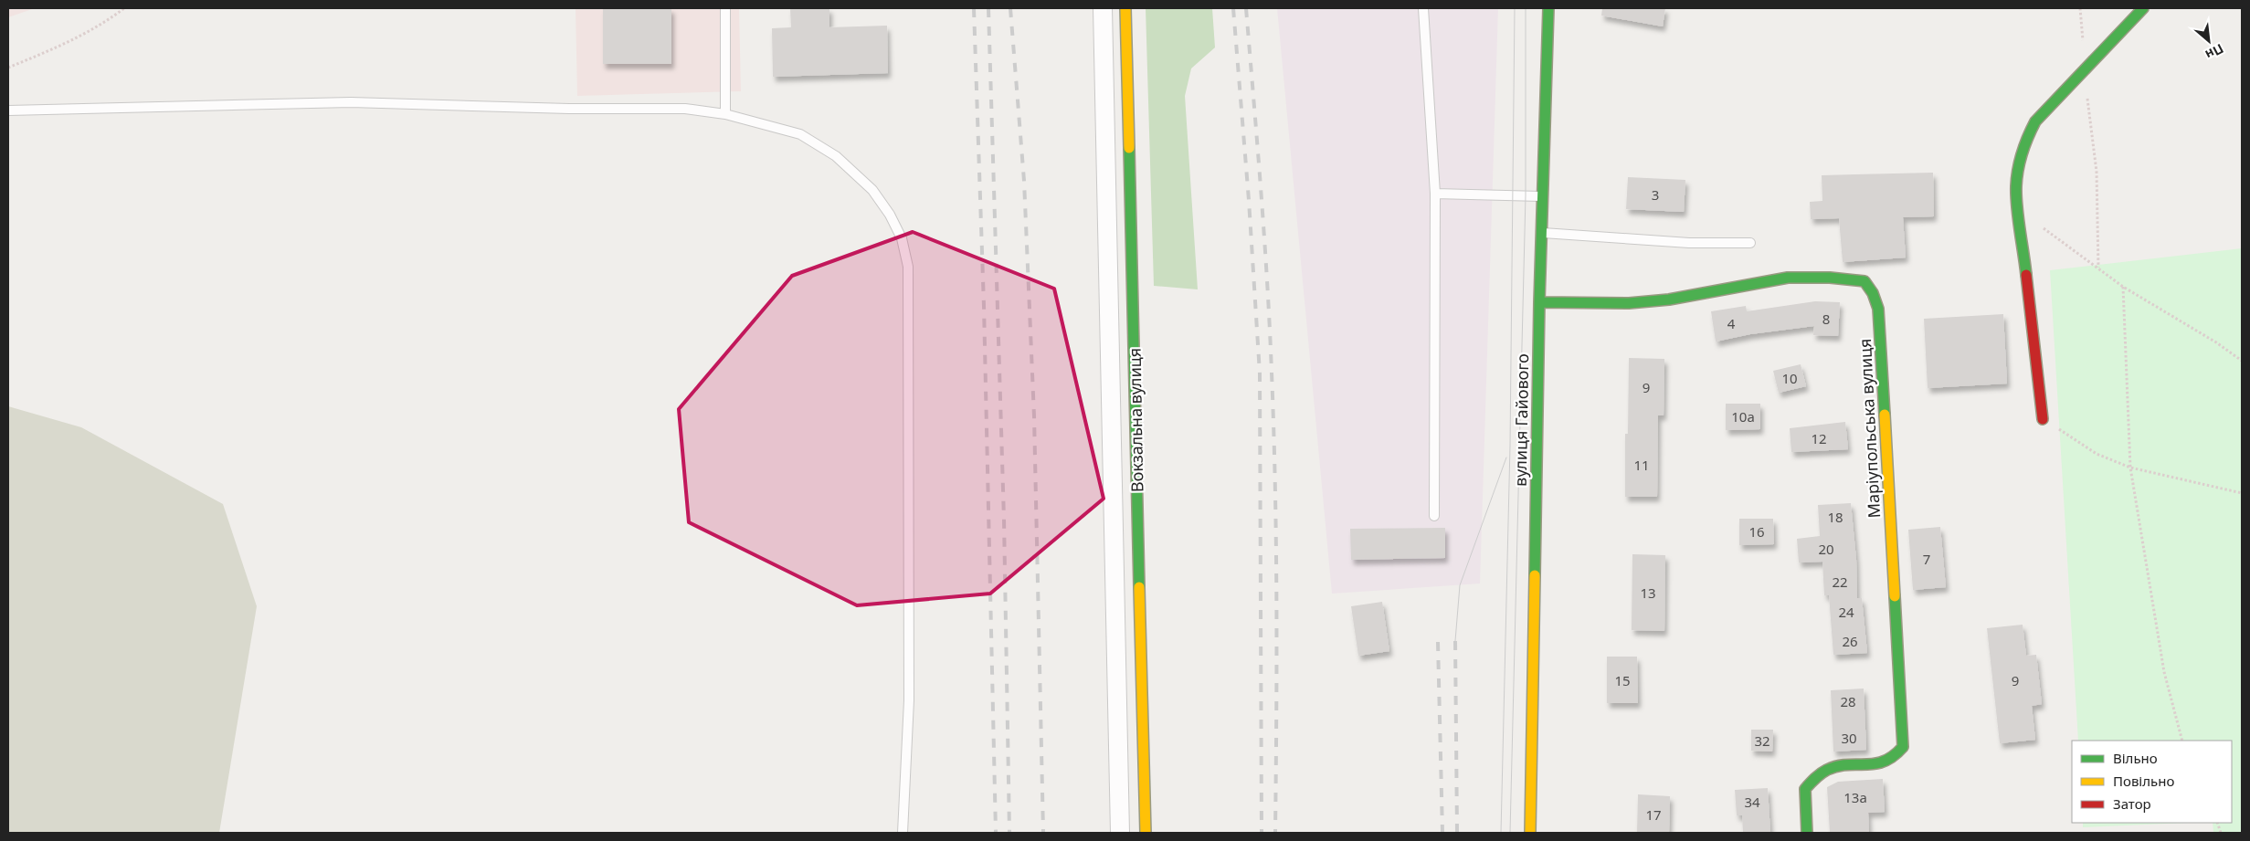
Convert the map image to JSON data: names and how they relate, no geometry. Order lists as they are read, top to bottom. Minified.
{"streets":{"street":["Вокзальна вулиця","вулиця Гайового","Маріупольська вулиця"]},"crossings":[["вулиця Гайового","Маріупольська вулиця"]],"house_numbers":["3","8","4","10","9","10а","12","11","18","16","20","7","22","13","24","26","15","9","28","30","32","13а","34","17"],"legend":["Вільно","Повільно","Затор"],"north":"bottom right"}
